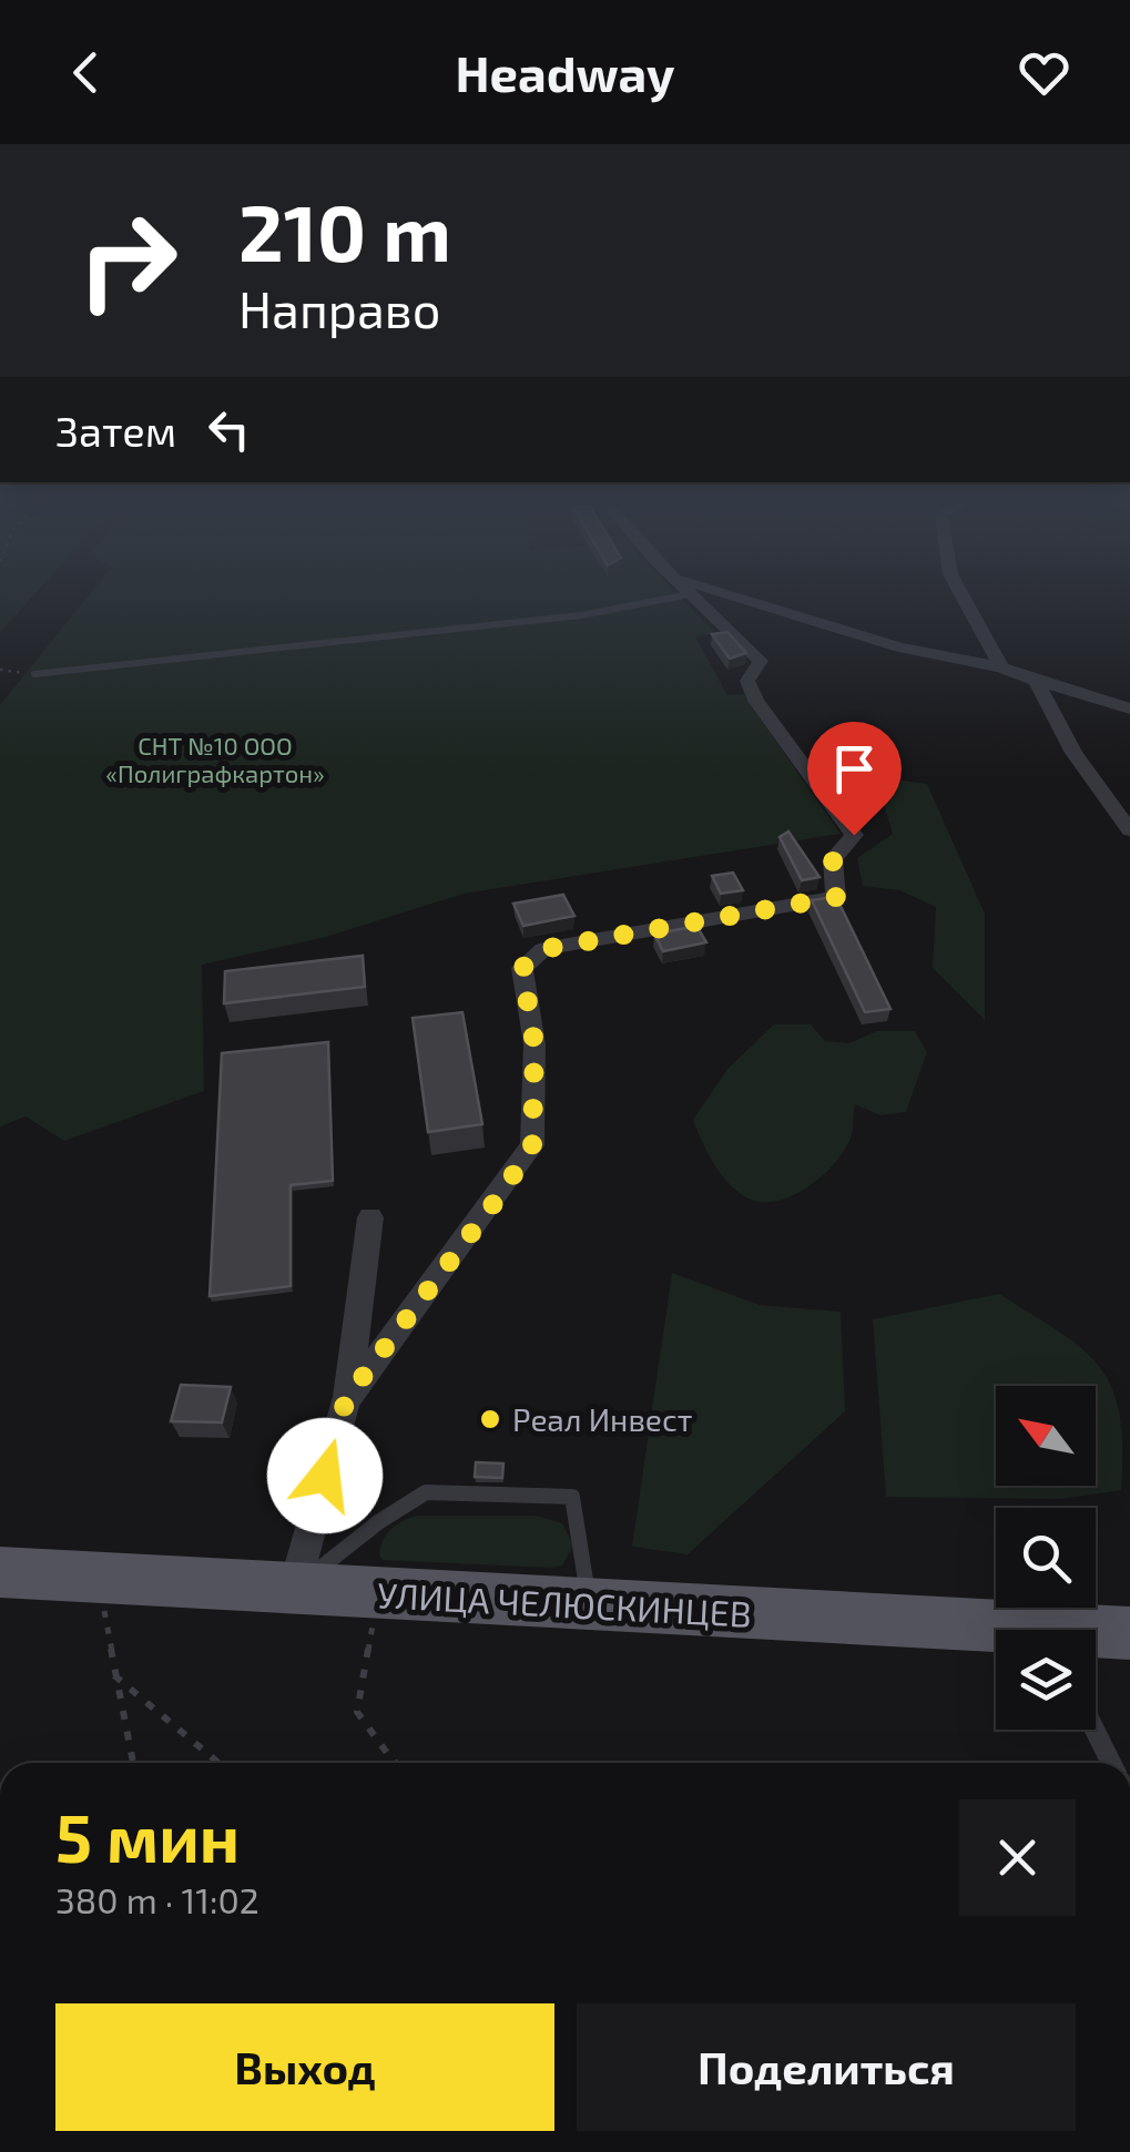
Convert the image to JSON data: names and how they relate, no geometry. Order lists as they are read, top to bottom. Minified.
{"streets":{"main road":["УЛИЦА ЧЕЛЮСКИНЦЕВ"]},"parks":["СНТ №10 ООО «Полиграфкартон»"],"places":["Реал Инвест"],"north":"top left","page":{"header":"Headway","turn":["210 m","Направо"],"then":"Затем","heading":["5 мин","380 m · 11:02"],"buttons":["Выход","Поделиться"]}}
